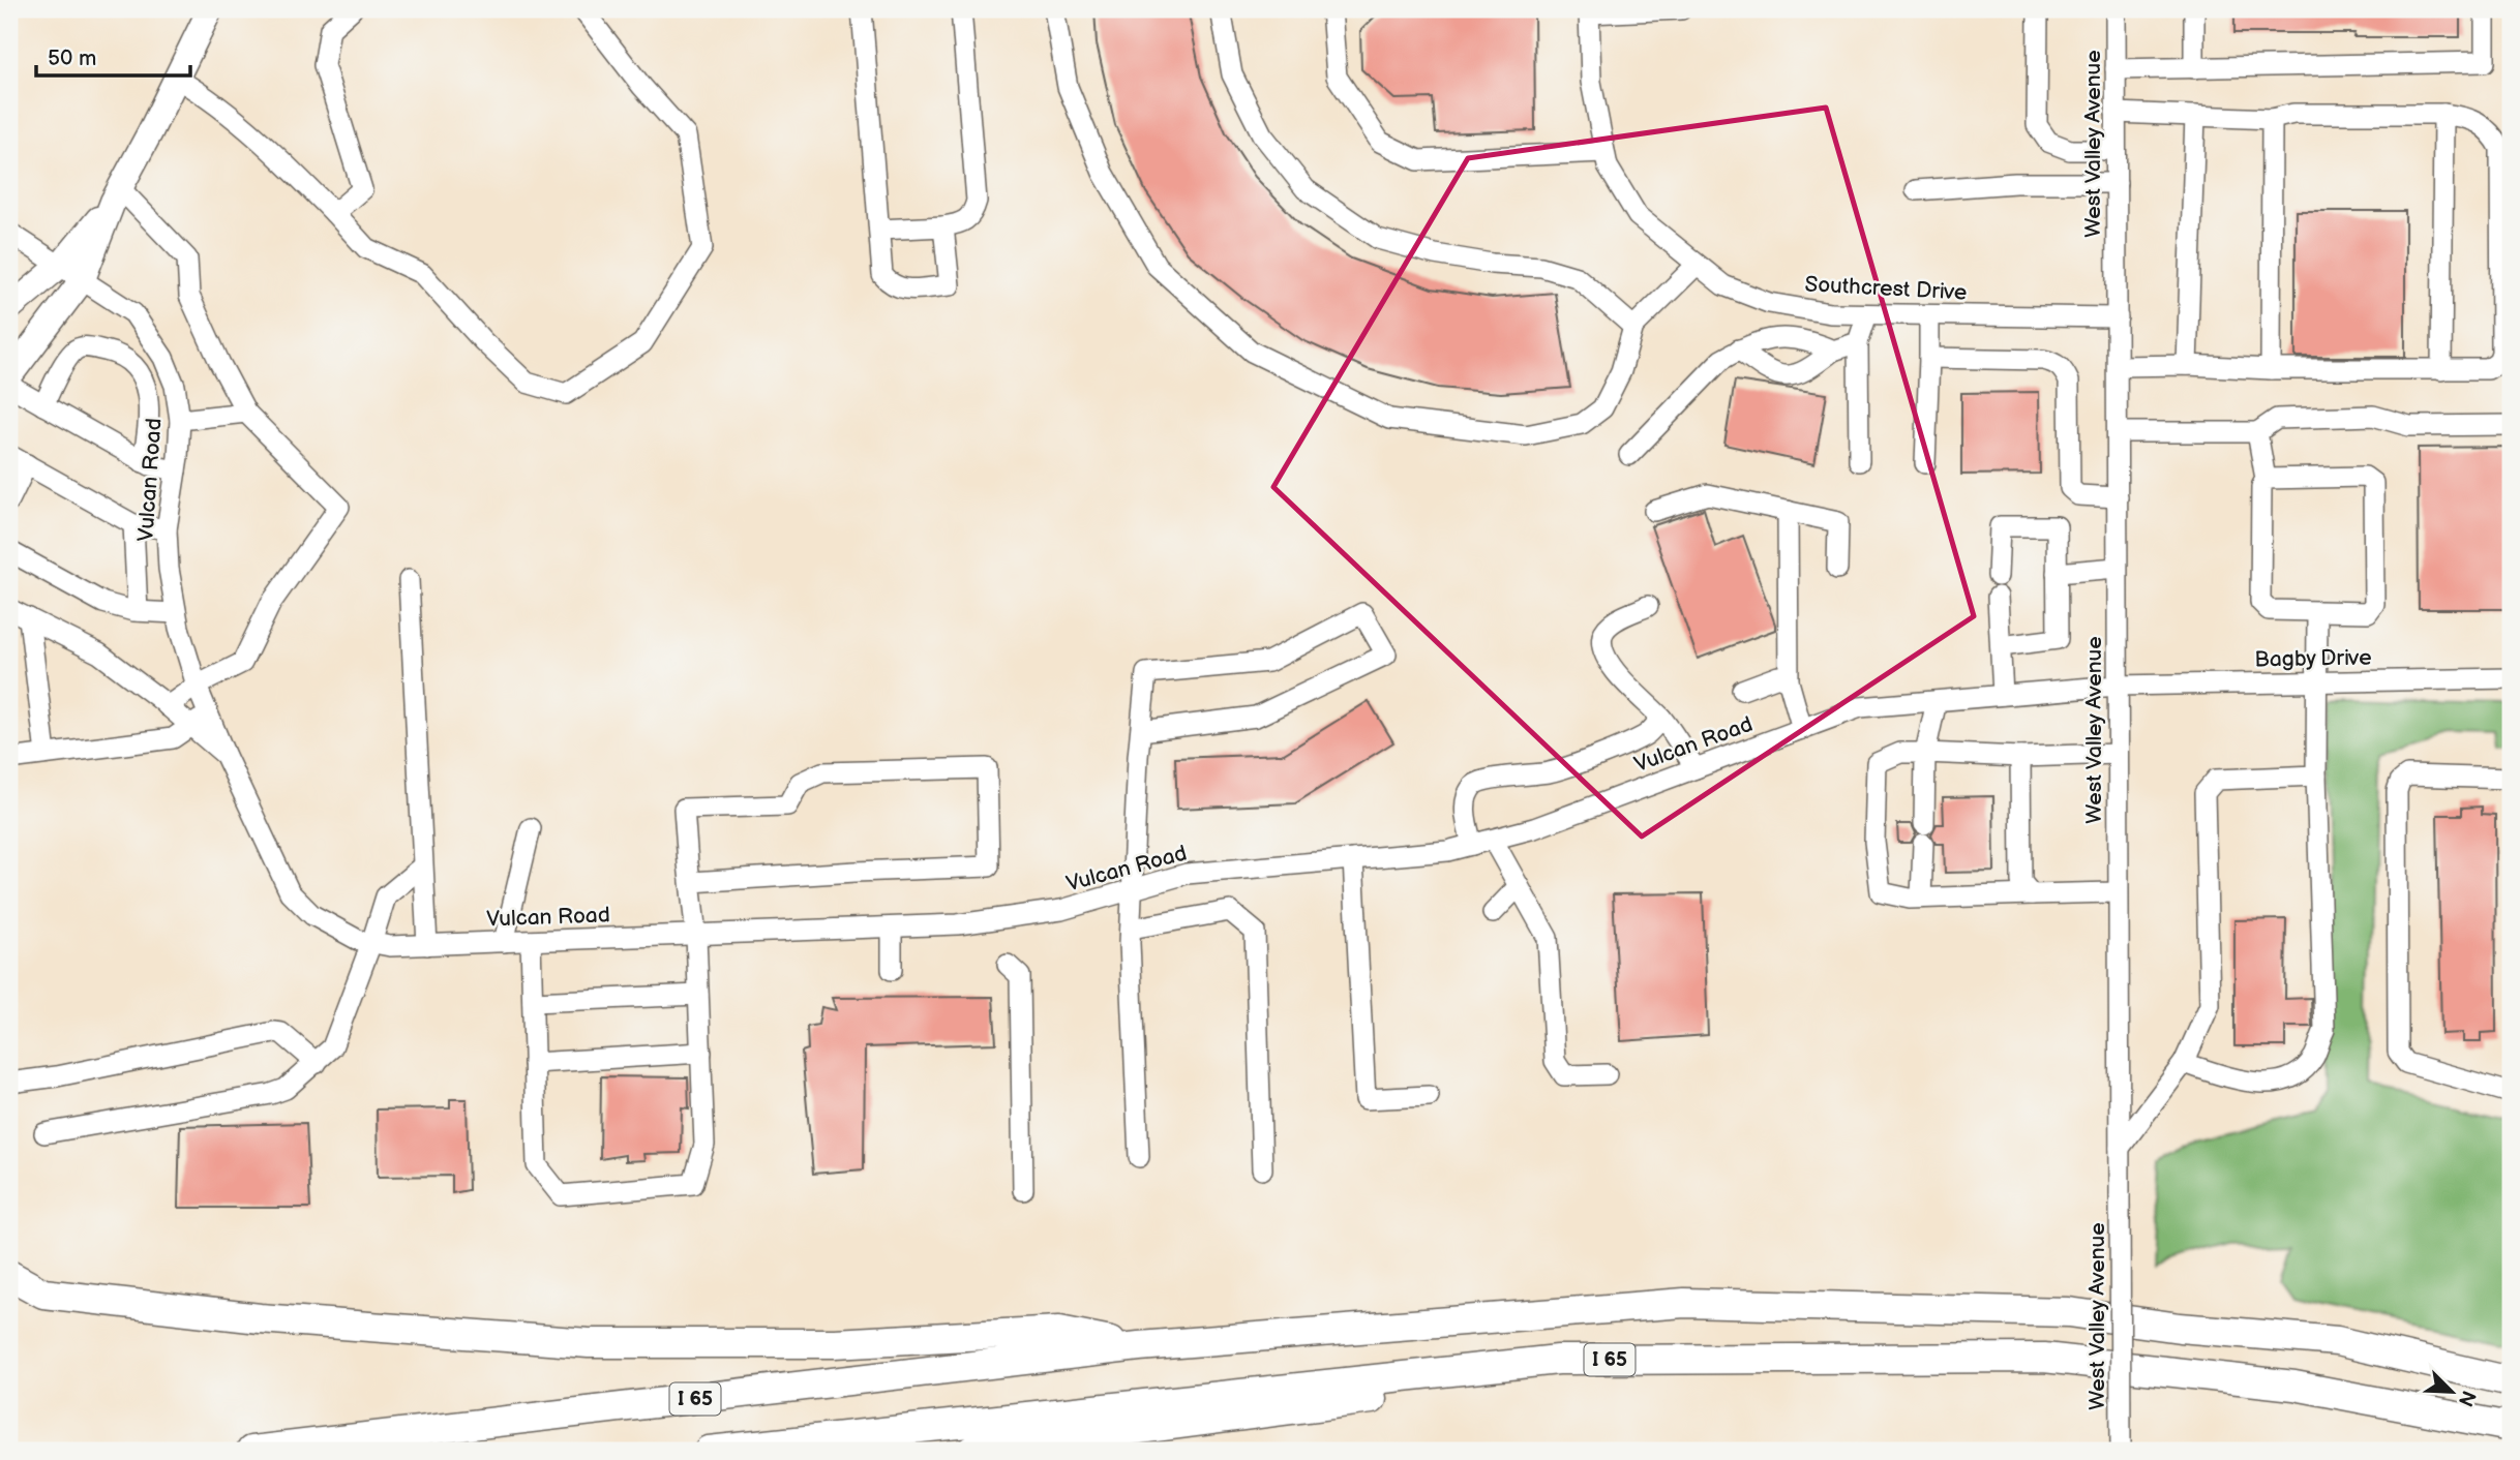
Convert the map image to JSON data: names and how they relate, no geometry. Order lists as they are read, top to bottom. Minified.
{"streets":{"highway":["I 65"],"street":["West Valley Avenue","Southcrest Drive","Vulcan Road","Bagby Drive"]},"crossings":[["West Valley Avenue","Southcrest Drive"],["West Valley Avenue","Vulcan Road"],["West Valley Avenue","Bagby Drive"],["Vulcan Road","Bagby Drive"]],"scale_bar":"50 m","north":"bottom right"}
